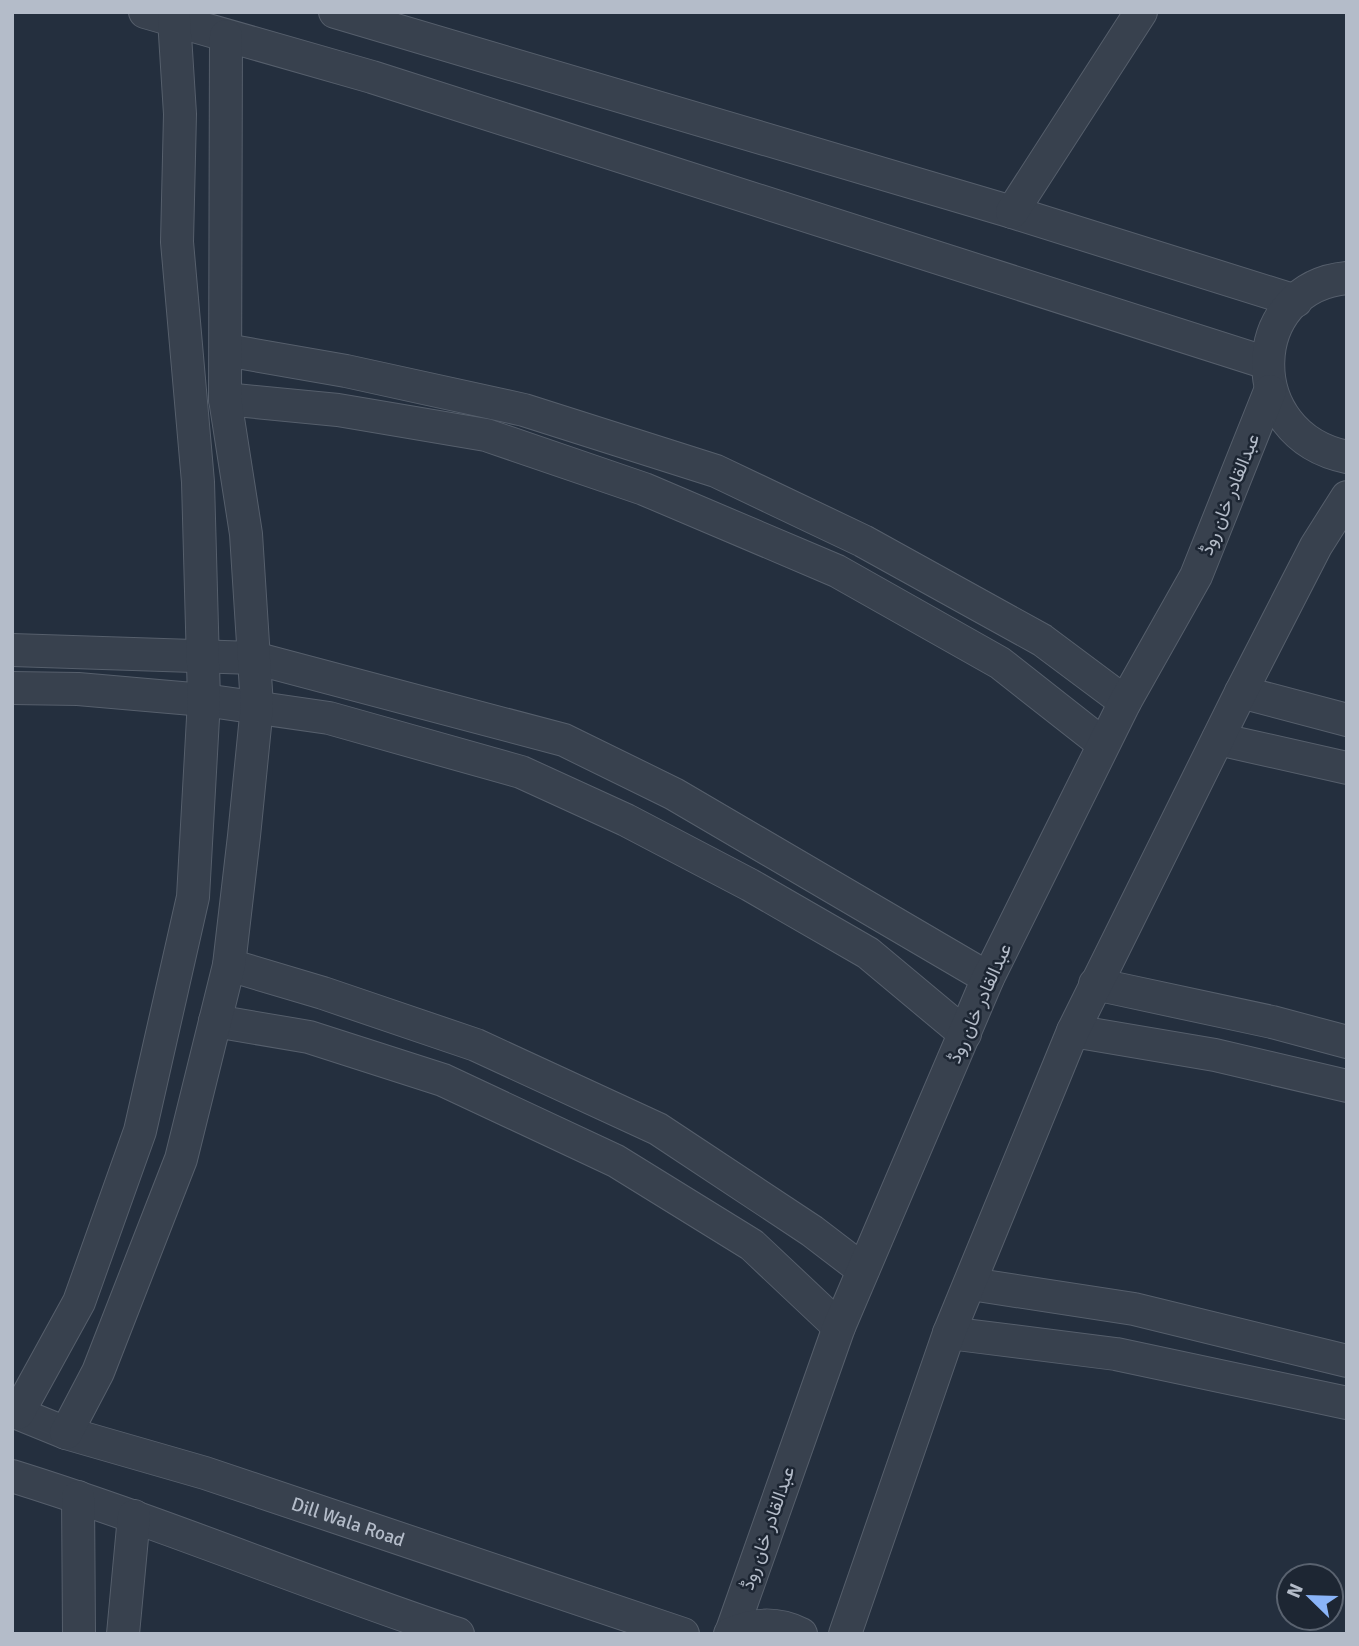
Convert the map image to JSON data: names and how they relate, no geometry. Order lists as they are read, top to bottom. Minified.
{"streets":{"street":["عبدالقادر خان روڈ","Dill Wala Road"]},"north":"top left"}
